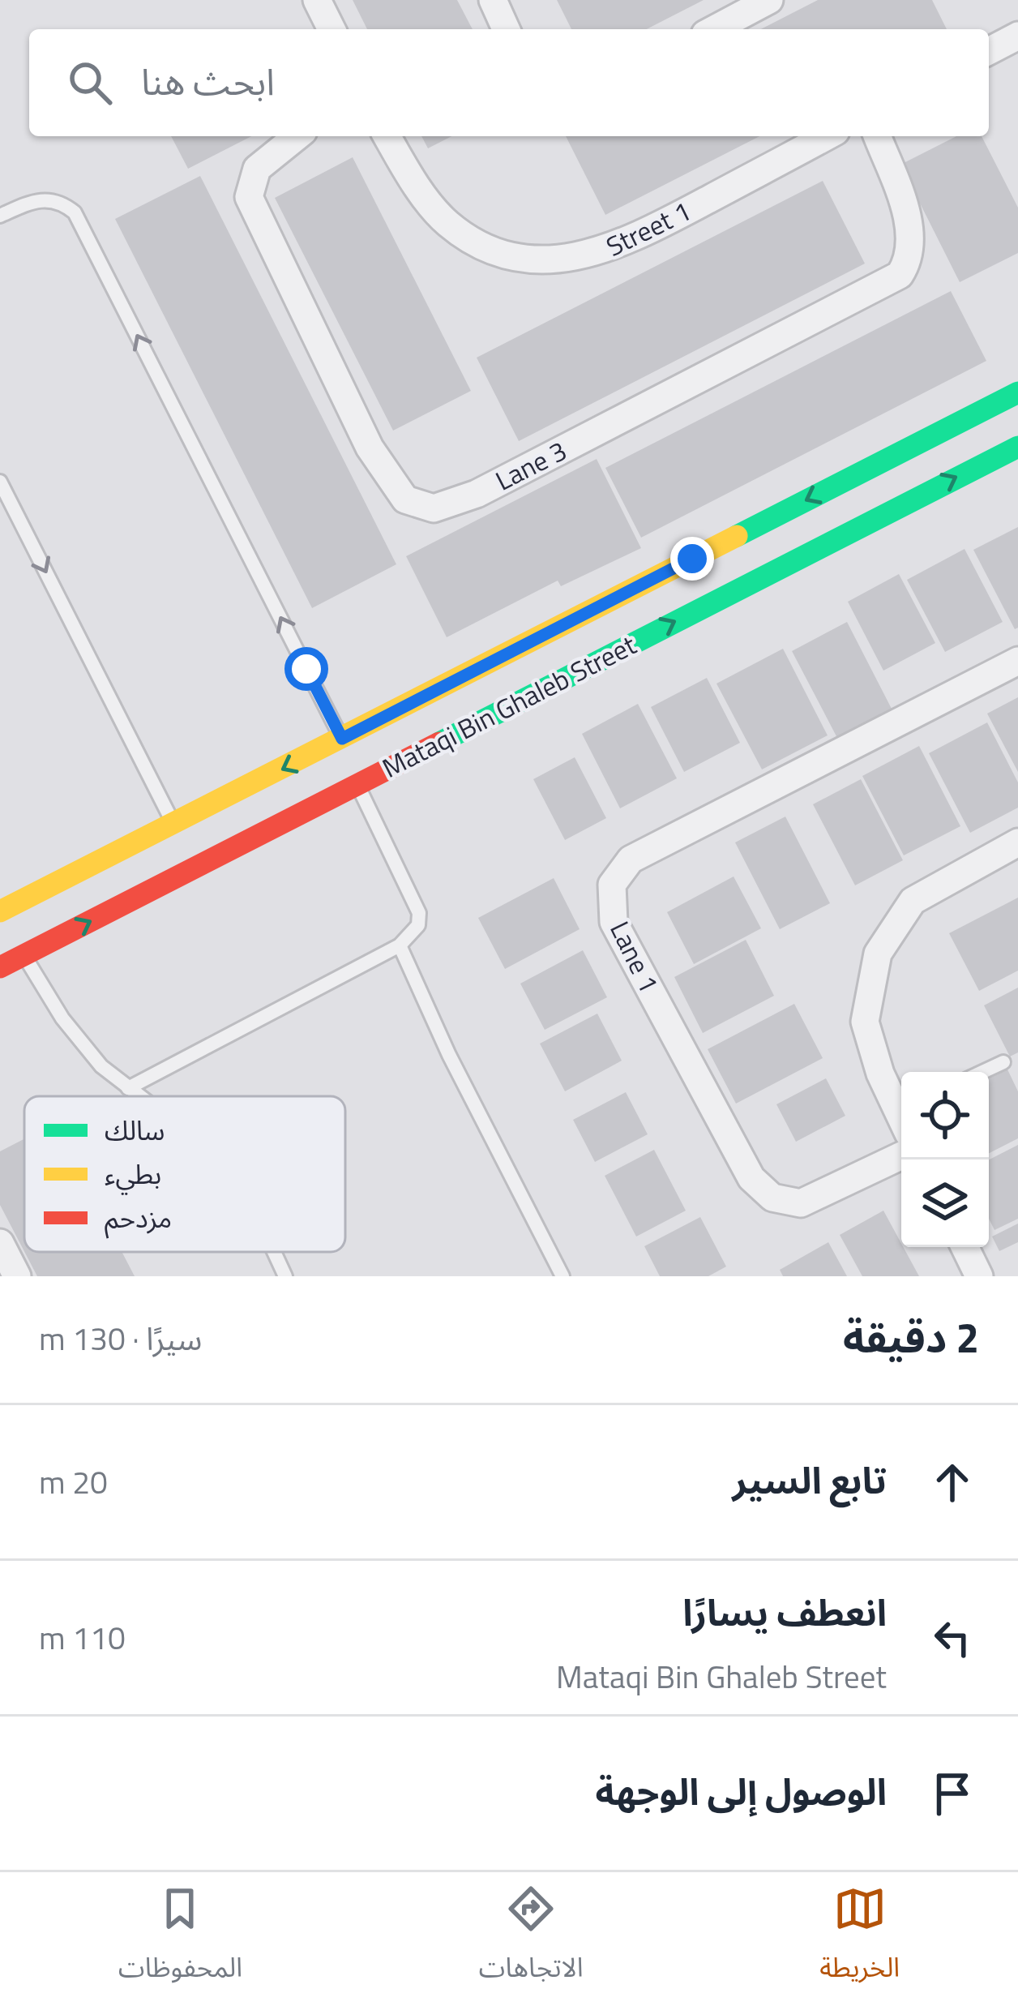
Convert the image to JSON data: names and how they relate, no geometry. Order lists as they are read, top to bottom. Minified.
{"streets":{"street":["Street 1","Lane 3","Mataqi Bin Ghaleb Street","Lane 1"]},"legend":["سالك","بطيء","مزدحم"],"page":{"search":"ابحث هنا","heading":["2 دقيقة","سيرًا · 130 m"],"list":[["تابع السير","20 m"],["انعطف يسارًا","Mataqi Bin Ghaleb Street","110 m"],"الوصول إلى الوجهة"],"nav":["الخريطة","الاتجاهات","المحفوظات"]}}
